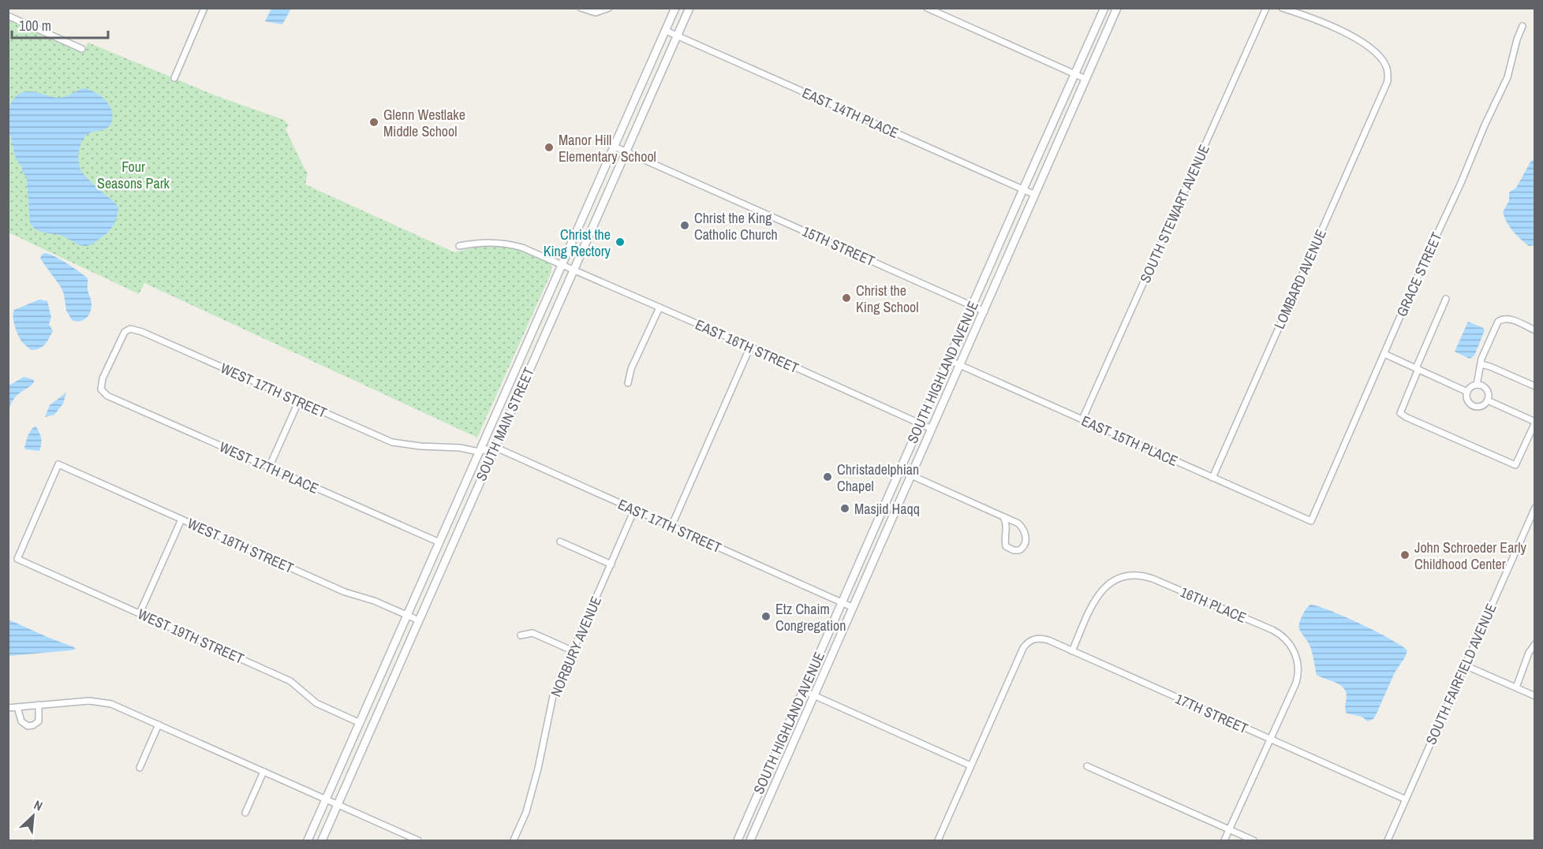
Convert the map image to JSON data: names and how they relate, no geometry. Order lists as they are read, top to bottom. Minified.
{"streets":{"main road":["SOUTH HIGHLAND AVENUE","SOUTH MAIN STREET"],"street":["EAST 14TH PLACE","SOUTH STEWART AVENUE","15TH STREET","GRACE STREET","LOMBARD AVENUE","EAST 16TH STREET","WEST 17TH STREET","EAST 15TH PLACE","WEST 17TH PLACE","EAST 17TH STREET","WEST 18TH STREET","16TH PLACE","WEST 19TH STREET","NORBURY AVENUE","SOUTH FAIRFIELD AVENUE","17TH STREET"]},"crossings":[["EAST 14TH PLACE","SOUTH HIGHLAND AVENUE"],["EAST 14TH PLACE","SOUTH MAIN STREET"],["SOUTH STEWART AVENUE","EAST 15TH PLACE"],["15TH STREET","SOUTH HIGHLAND AVENUE"],["15TH STREET","SOUTH MAIN STREET"],["GRACE STREET","EAST 15TH PLACE"],["LOMBARD AVENUE","EAST 15TH PLACE"],["EAST 16TH STREET","SOUTH HIGHLAND AVENUE"],["EAST 16TH STREET","SOUTH MAIN STREET"],["SOUTH HIGHLAND AVENUE","EAST 15TH PLACE"],["SOUTH HIGHLAND AVENUE","EAST 17TH STREET"],["WEST 17TH STREET","SOUTH MAIN STREET"],["WEST 17TH STREET","WEST 17TH PLACE"],["WEST 17TH STREET","EAST 17TH STREET"],["SOUTH MAIN STREET","WEST 17TH PLACE"],["SOUTH MAIN STREET","EAST 17TH STREET"],["SOUTH MAIN STREET","WEST 18TH STREET"],["SOUTH MAIN STREET","WEST 19TH STREET"],["EAST 17TH STREET","NORBURY AVENUE"],["WEST 18TH STREET","WEST 19TH STREET"],["16TH PLACE","17TH STREET"],["SOUTH FAIRFIELD AVENUE","17TH STREET"]],"parks":["Four Seasons Park"],"places":["Glenn Westlake Middle School","Manor Hill Elementary School","Christ the King Catholic Church","Christ the King Rectory","Christ the King School","Christadelphian Chapel","Masjid Haqq","John Schroeder Early Childhood Center","Etz Chaim Congregation"],"scale_bar":"100 m","north":"top right"}
